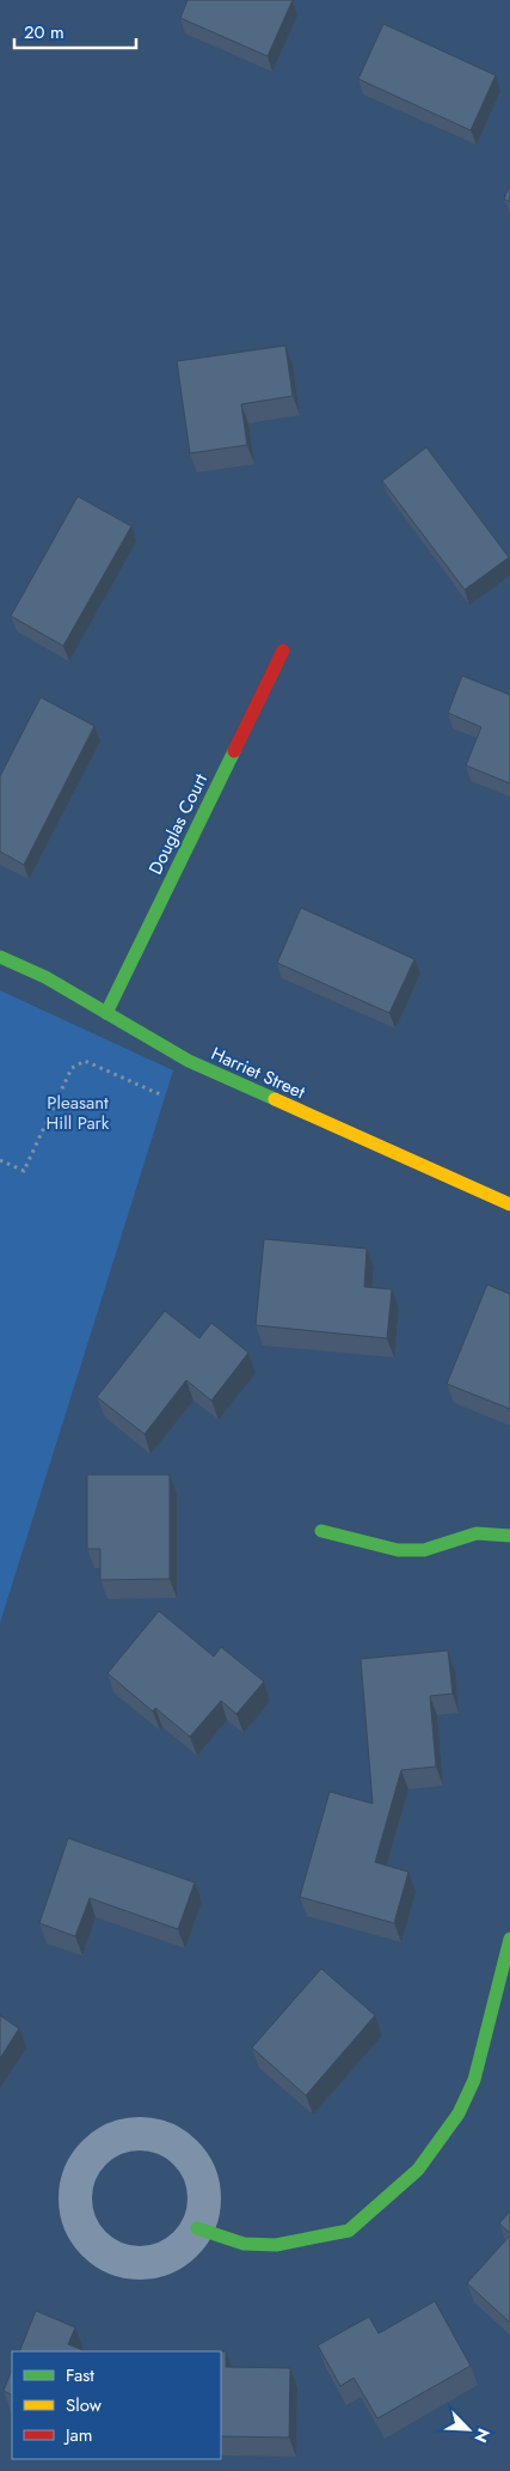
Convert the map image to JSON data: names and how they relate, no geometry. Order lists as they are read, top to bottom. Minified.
{"streets":{"street":["Douglas Court","Harriet Street"]},"crossings":[["Douglas Court","Harriet Street"]],"parks":["Pleasant Hill Park"],"legend":["Fast","Slow","Jam"],"scale_bar":"20 m","north":"bottom right"}
